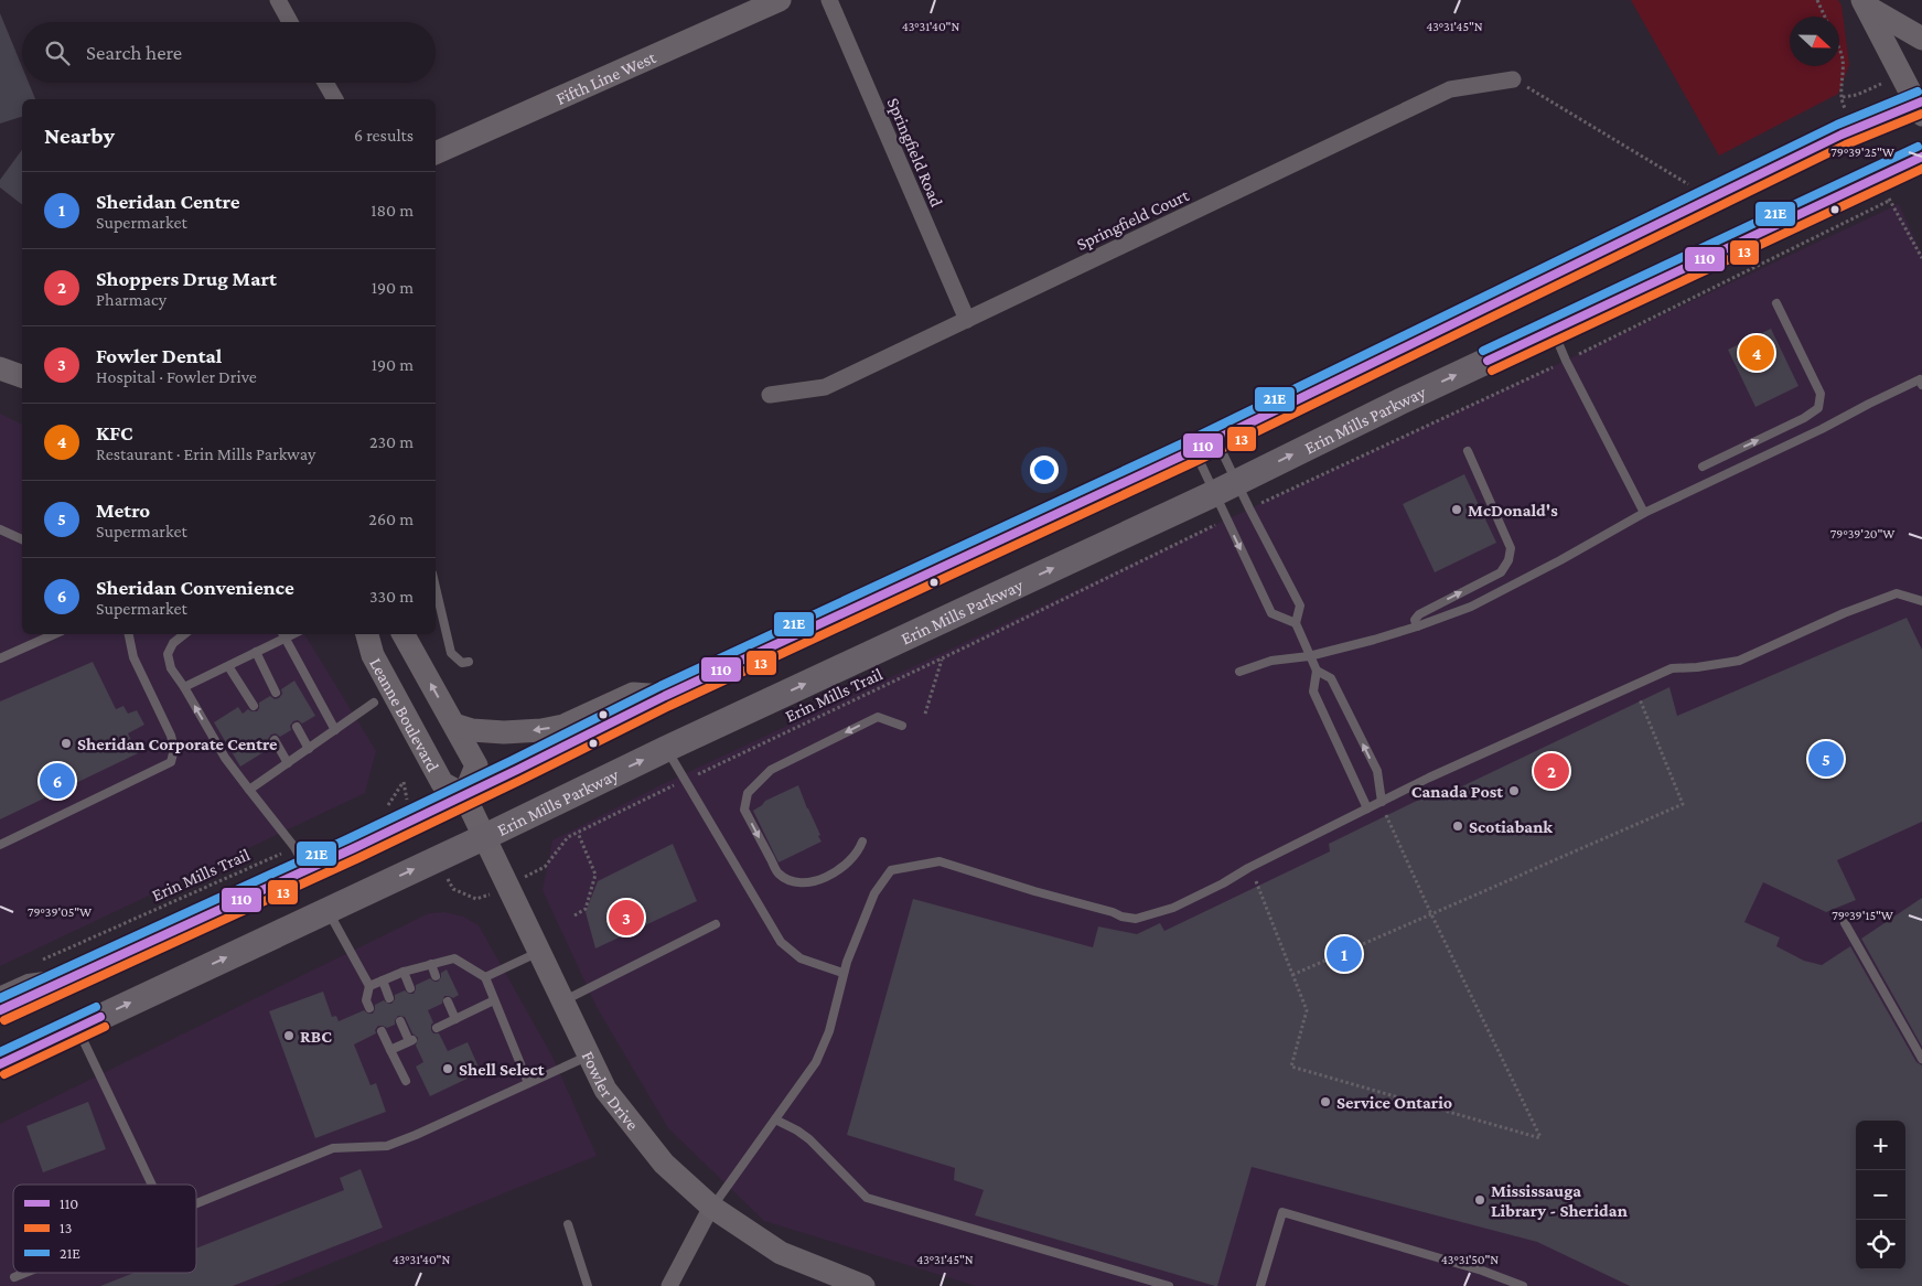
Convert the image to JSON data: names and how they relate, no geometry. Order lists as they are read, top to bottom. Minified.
{"streets":{"main road":["Erin Mills Parkway"],"street":["Fifth Line West","Springfield Road","Springfield Court","Leanne Boulevard","Fowler Drive"],"path":["Erin Mills Trail"]},"crossings":[["Springfield Road","Springfield Court"],["Erin Mills Parkway","Fowler Drive"],["Leanne Boulevard","Fowler Drive"]],"places":["McDonald's","Sheridan Corporate Centre","Canada Post","Scotiabank","RBC","Shell Select","Service Ontario","Mississauga Library - Sheridan"],"lines":["transit line 21E","transit line 110","transit line 13"],"legend":["110","13","21E"],"north":"right","page":{"search":"Search here","heading":["Nearby","6 results"],"list":[{"mark":"1","name":"Sheridan Centre","note":"Supermarket","value":"180 m"},{"mark":"2","name":"Shoppers Drug Mart","note":"Pharmacy","value":"190 m"},{"mark":"3","name":"Fowler Dental","note":"Hospital · Fowler Drive","value":"190 m"},{"mark":"4","name":"KFC","note":"Restaurant · Erin Mills Parkway","value":"230 m"},{"mark":"5","name":"Metro","note":"Supermarket","value":"260 m"},{"mark":"6","name":"Sheridan Convenience","note":"Supermarket","value":"330 m"}],"pins":["4","5","2","6","3","1"],"map_buttons":["+","−"]},"coordinates":["43°31'40\"N","43°31'45\"N","79°39'25\"W","79°39'20\"W","79°39'05\"W","79°39'15\"W","43°31'50\"N"]}
